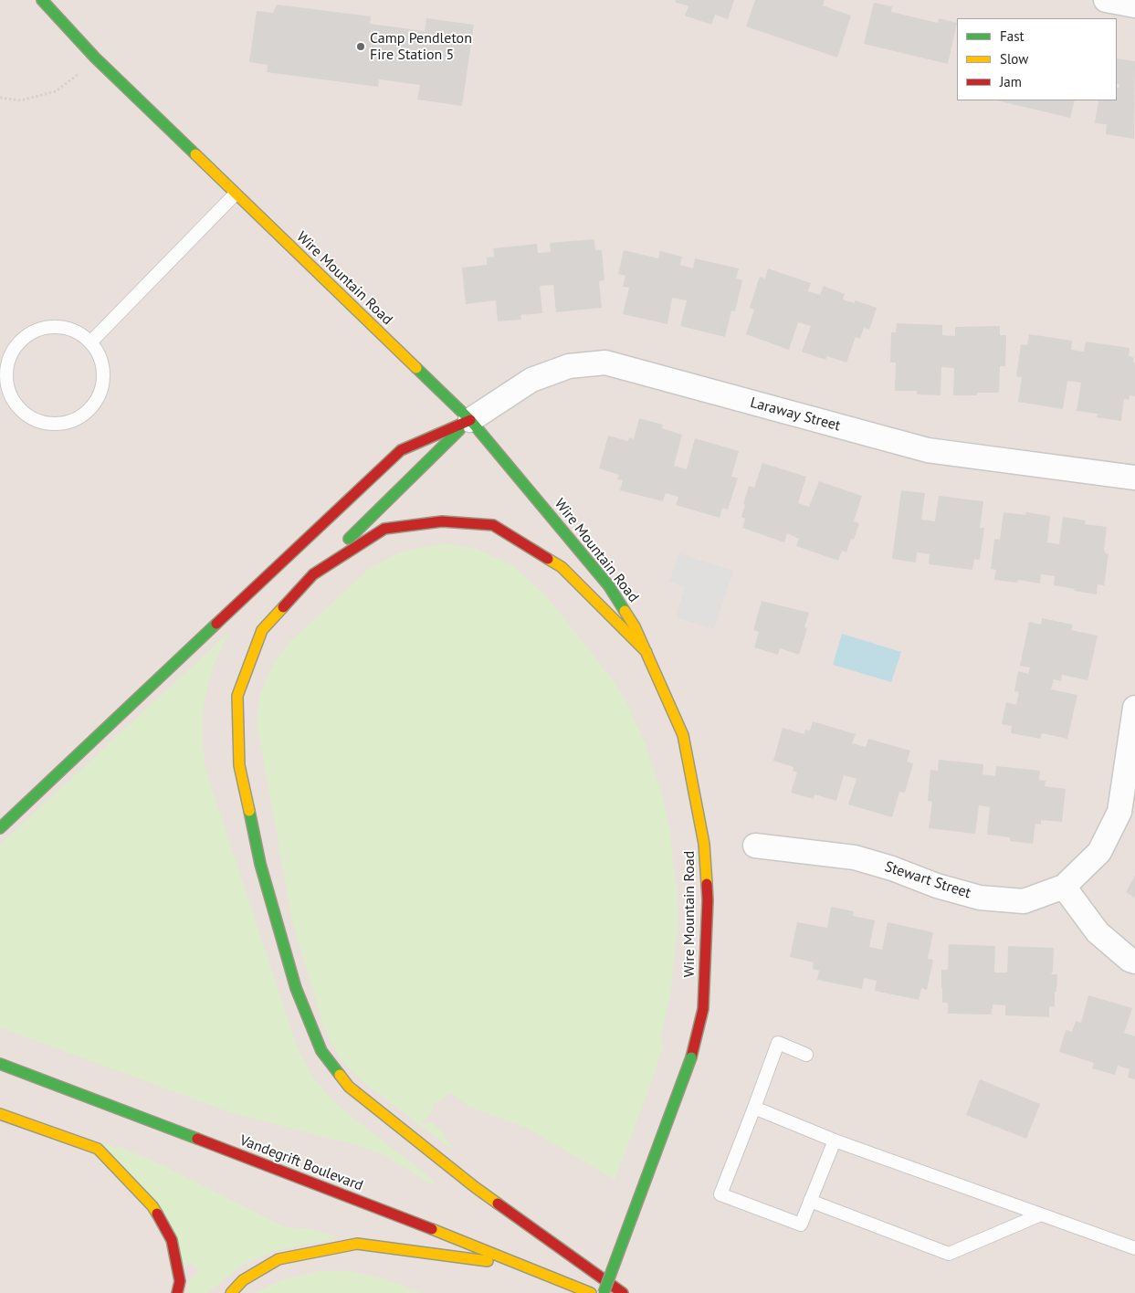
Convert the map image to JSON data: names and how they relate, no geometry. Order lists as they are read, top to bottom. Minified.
{"streets":{"main road":["Wire Mountain Road","Vandegrift Boulevard"],"street":["Laraway Street","Stewart Street"]},"crossings":[["Wire Mountain Road","Laraway Street"]],"places":["Camp Pendleton Fire Station 5"],"legend":["Fast","Slow","Jam"]}
